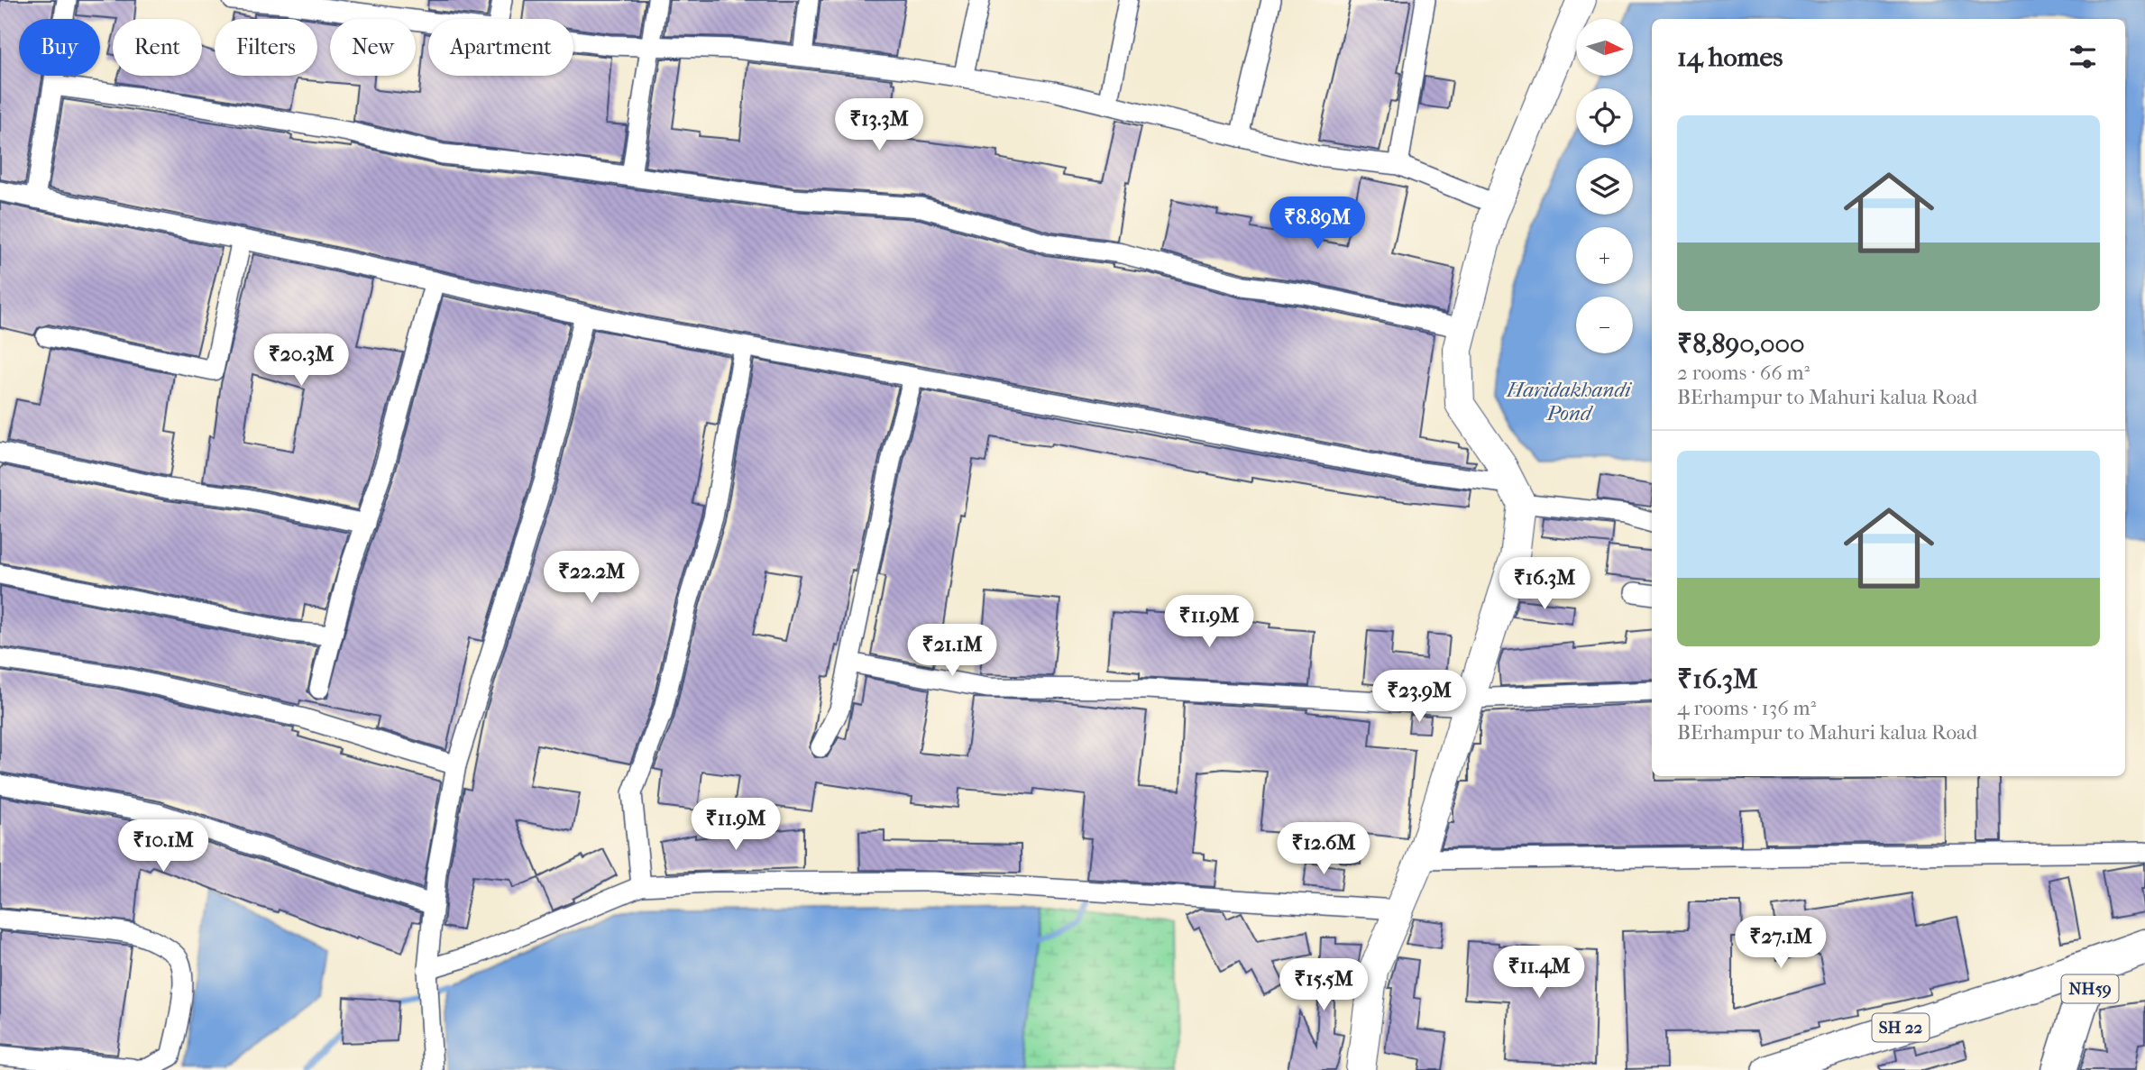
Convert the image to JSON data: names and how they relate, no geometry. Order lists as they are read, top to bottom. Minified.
{"streets":{"highway":["NH59"],"main road":["SH 22"]},"crossings":[["NH59","SH 22"]],"water":["Haridakhandi Pond"],"north":"right","page":{"map_buttons":["+","−"],"chip":["Buy","Rent","Filters","New","Apartment"],"heading":"14 homes","list":[{"name":"₹8,890,000","note":"2 rooms · 66 m² · BErhampur to Mahuri kalua Road"},{"name":"₹16.3M","note":"4 rooms · 136 m² · BErhampur to Mahuri kalua Road"}],"price":["₹13.3M","₹8.89M","₹20.3M","₹22.2M","₹16.3M","₹11.9M","₹21.1M","₹23.9M","₹11.9M","₹10.1M","₹12.6M","₹27.1M","₹11.4M","₹15.5M"]}}
